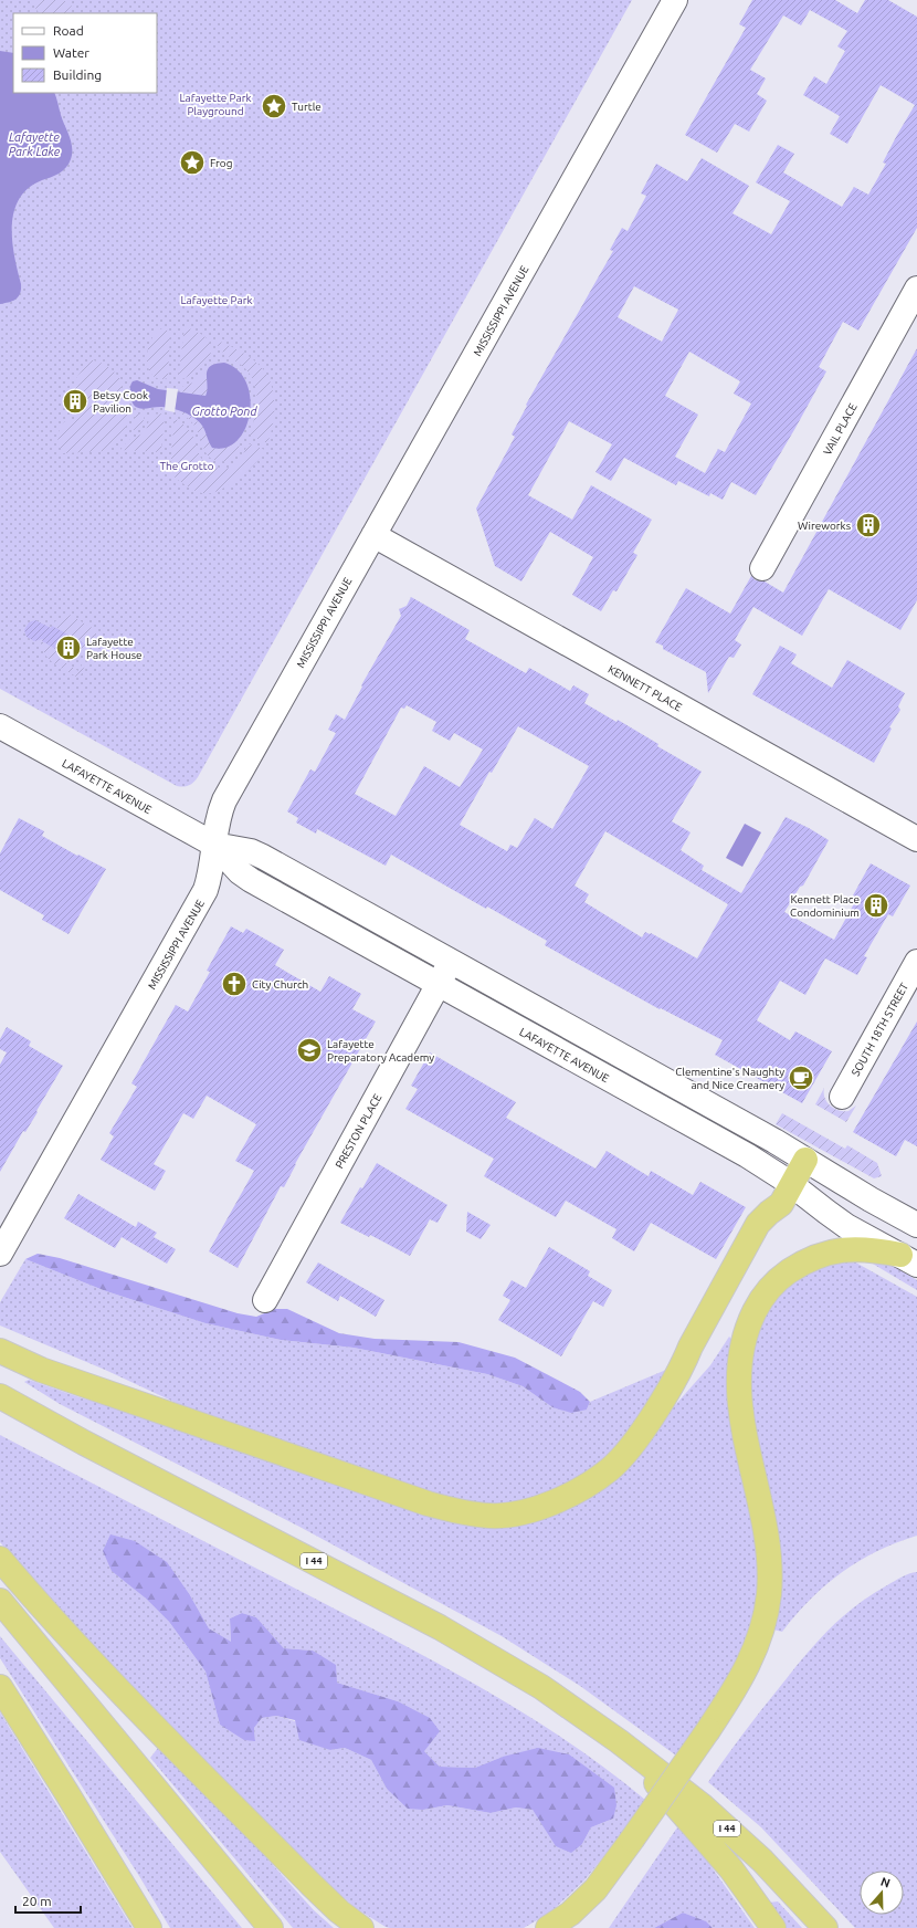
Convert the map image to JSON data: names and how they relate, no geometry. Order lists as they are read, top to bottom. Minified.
{"streets":{"highway":["I 44"],"street":["MISSISSIPPI AVENUE","VAIL PLACE","KENNETT PLACE","LAFAYETTE AVENUE","SOUTH 18TH STREET","PRESTON PLACE"]},"crossings":[["MISSISSIPPI AVENUE","KENNETT PLACE"],["MISSISSIPPI AVENUE","LAFAYETTE AVENUE"],["LAFAYETTE AVENUE","PRESTON PLACE"]],"water":["Lafayette Park Lake","Grotto Pond"],"parks":["Lafayette Park Playground","Lafayette Park","The Grotto"],"places":{"place":["Turtle","Frog"],"building":["Betsy Cook Pavilion","Wireworks","Lafayette Park House","Kennett Place Condominium"],"church":["City Church"],"school or university":["Lafayette Preparatory Academy"],"cafe":["Clementine's Naughty and Nice Creamery"]},"legend":["Road","Water","Building"],"scale_bar":"20 m","north":"top"}
